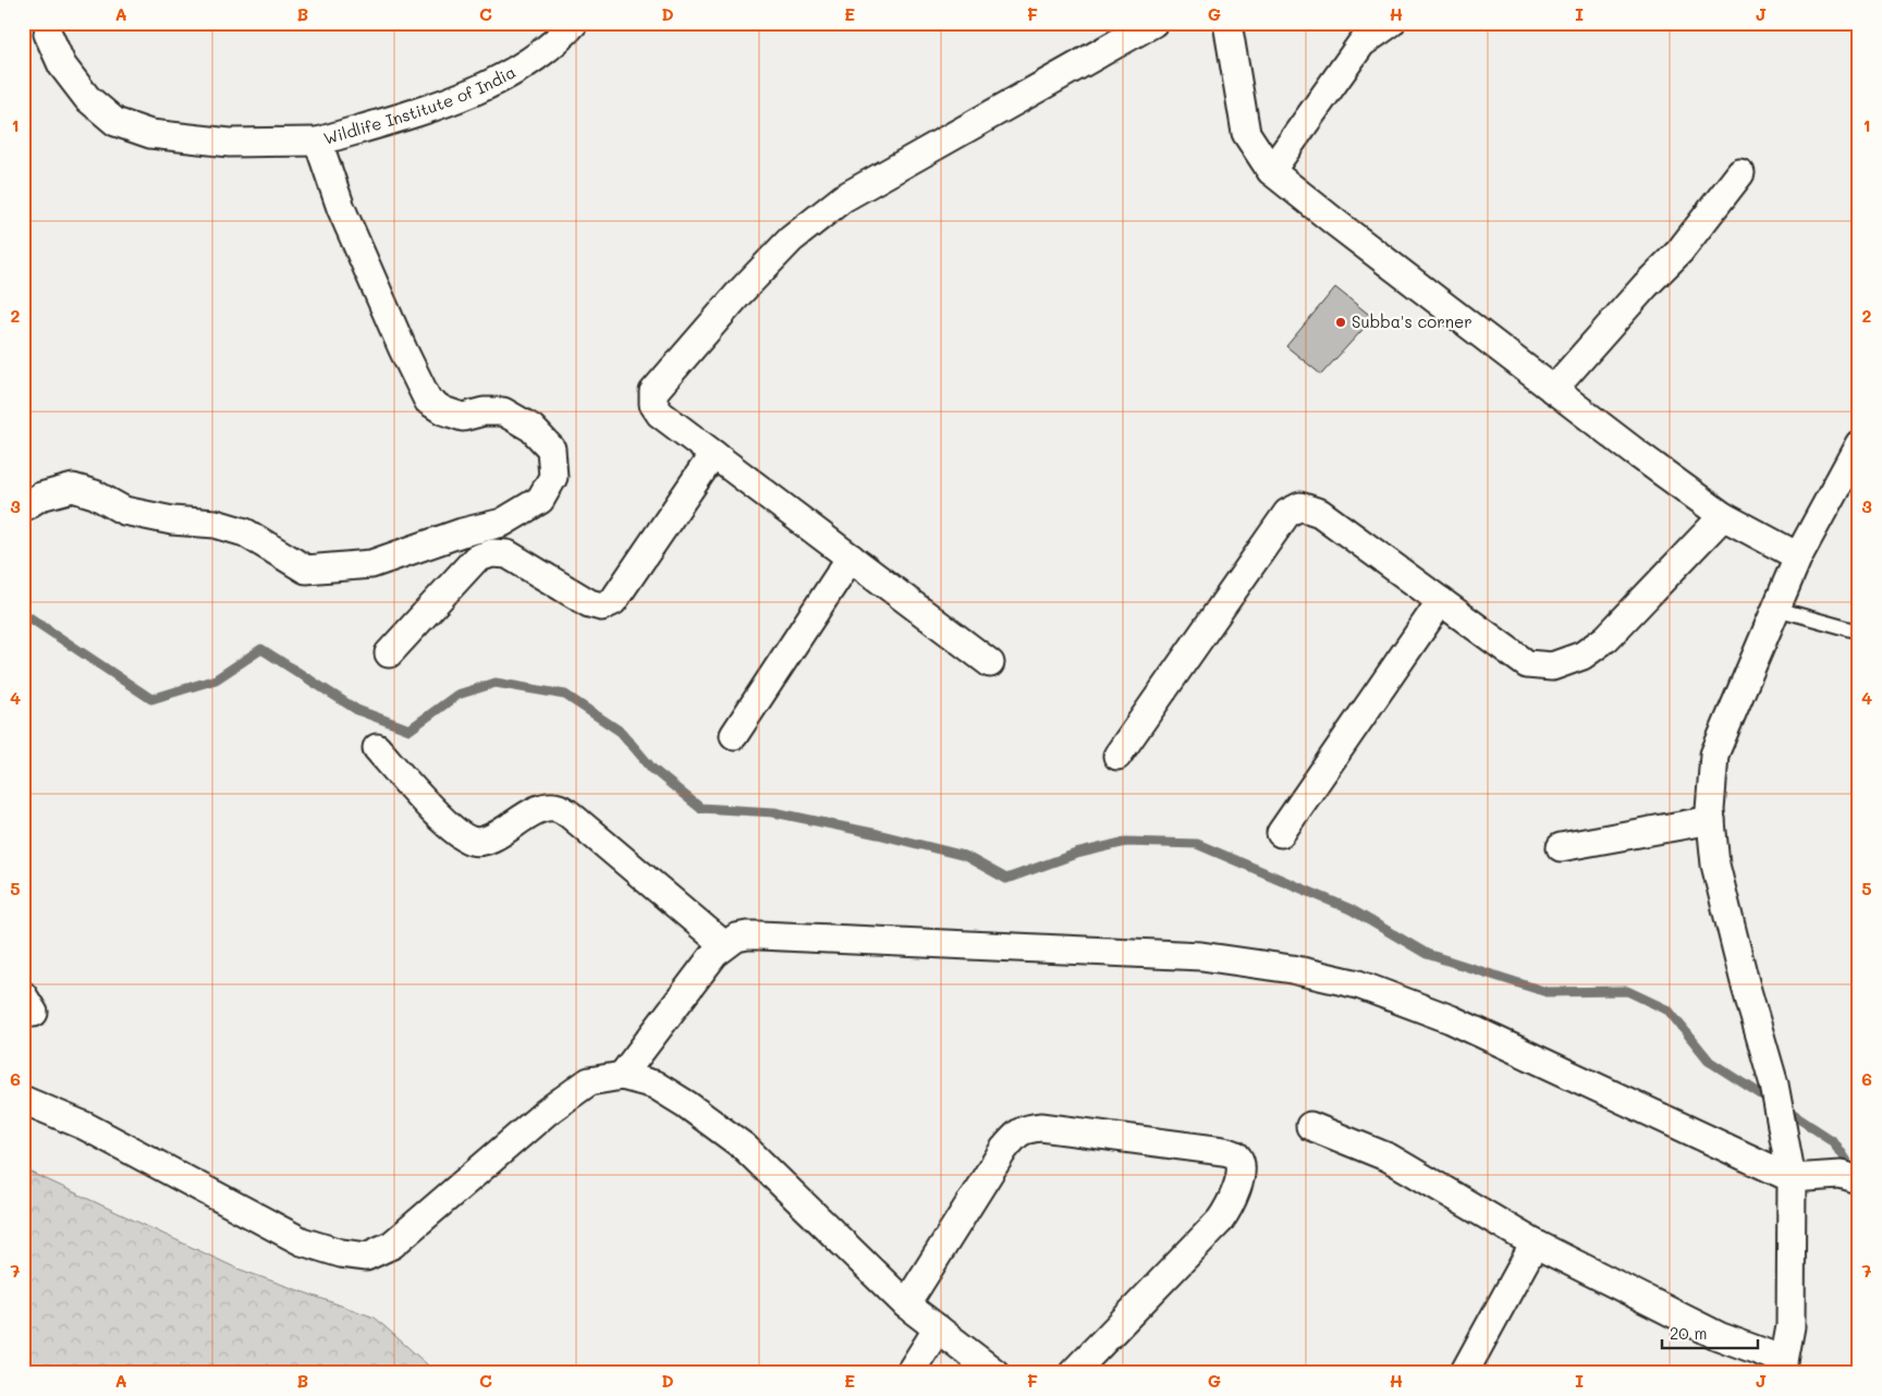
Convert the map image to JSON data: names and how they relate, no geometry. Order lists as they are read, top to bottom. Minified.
{"streets":{"street":["Wildlife Institute of India"]},"places":["Subba's corner"],"scale_bar":"20 m","grid":{"columns":["A","B","C","D","E","F","G","H","I","J"],"rows":["1","2","3","4","5","6","7"]}}
